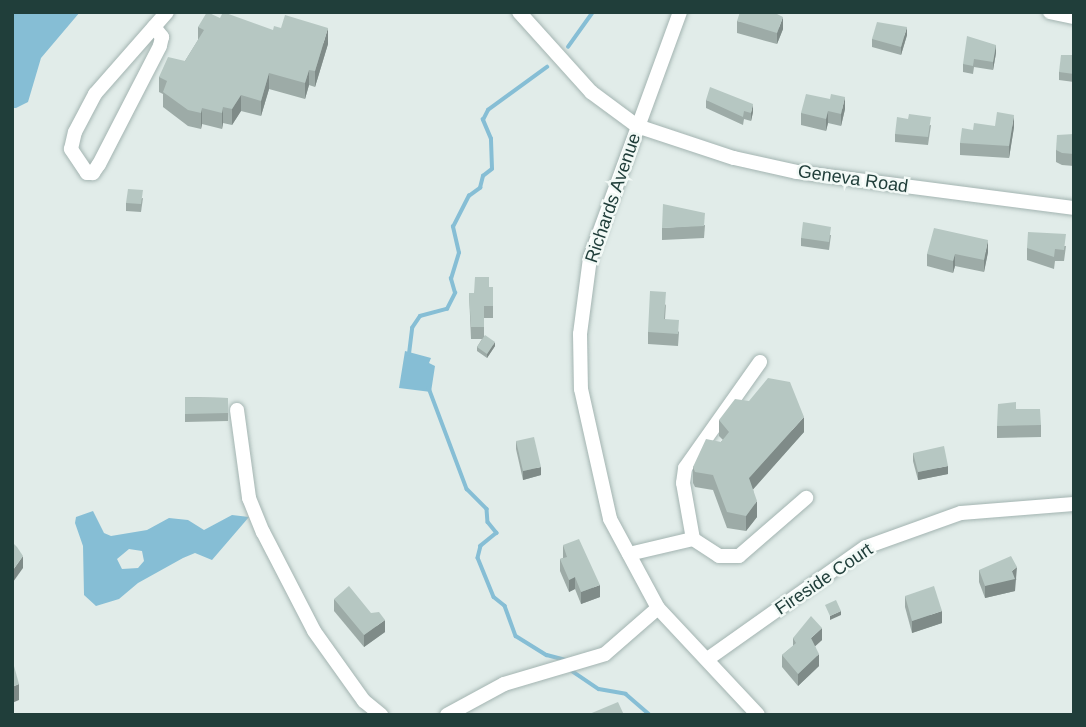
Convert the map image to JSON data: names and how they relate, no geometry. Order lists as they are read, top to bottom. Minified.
{"streets":{"street":["Geneva Road","Richards Avenue","Fireside Court"]},"crossings":[["Geneva Road","Richards Avenue"],["Richards Avenue","Fireside Court"]]}
